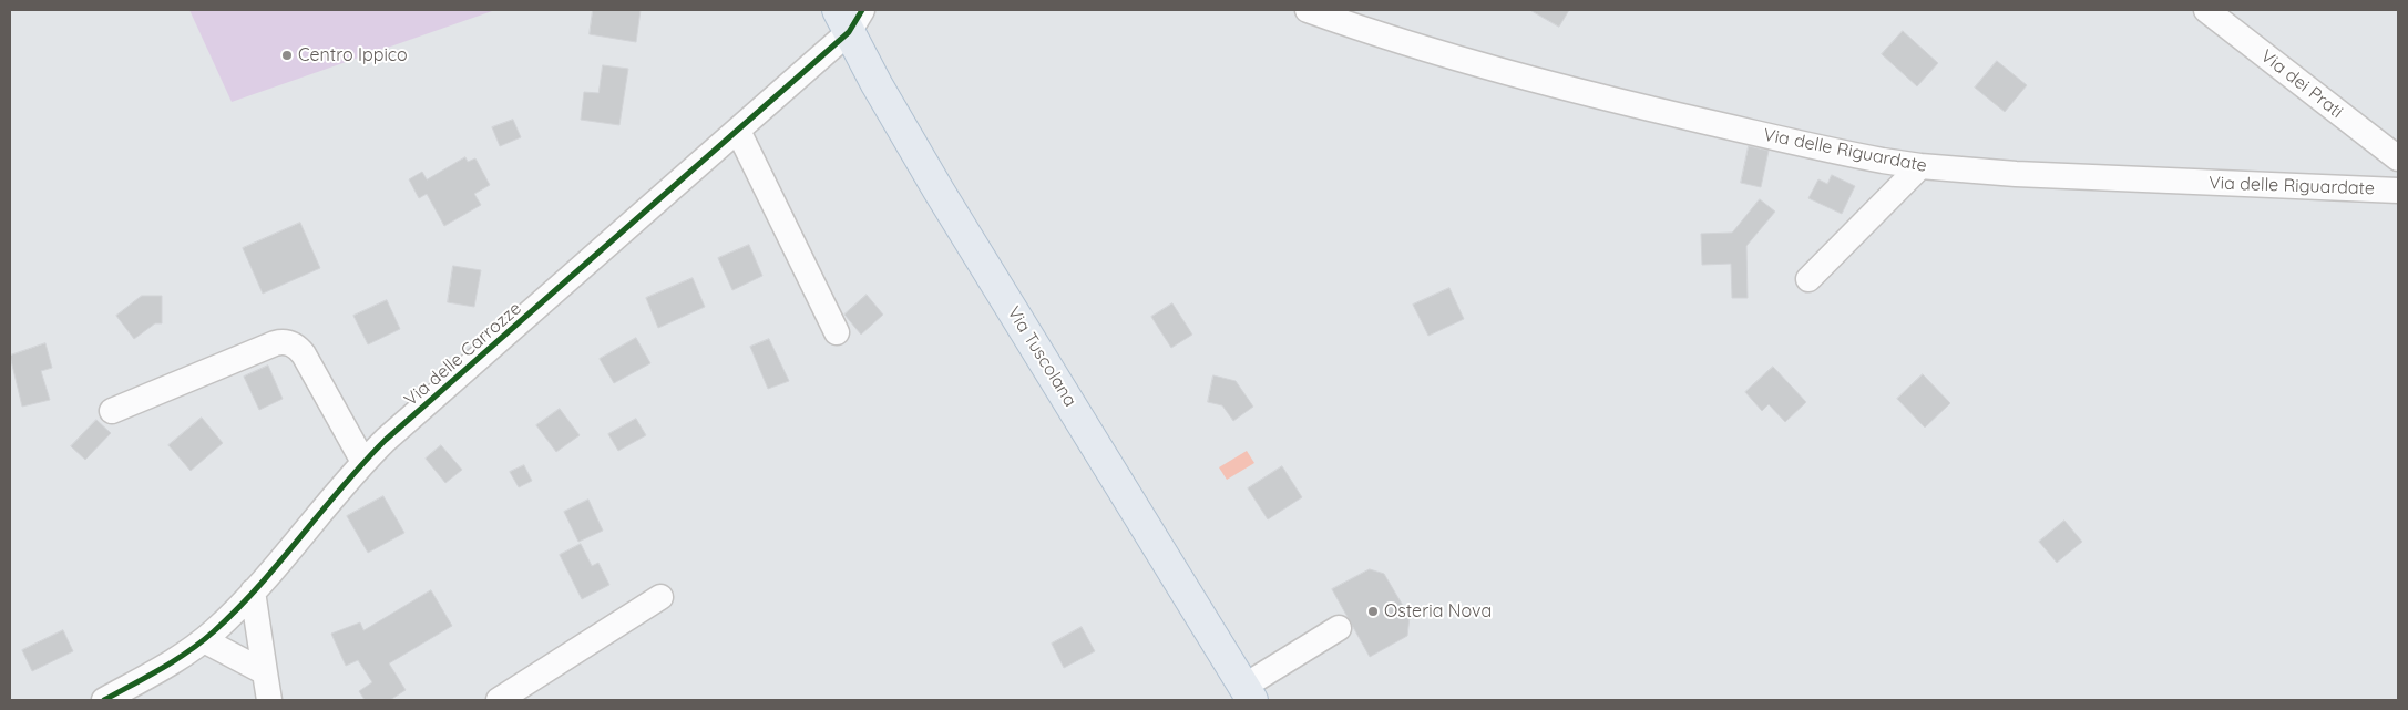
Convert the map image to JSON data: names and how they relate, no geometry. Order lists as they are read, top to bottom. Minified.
{"streets":{"main road":["Via Tuscolana"],"street":["Via dei Prati","Via delle Riguardate","Via delle Carrozze"]},"crossings":[["Via delle Carrozze","Via Tuscolana"]],"places":["Centro Ippico","Osteria Nova"]}
